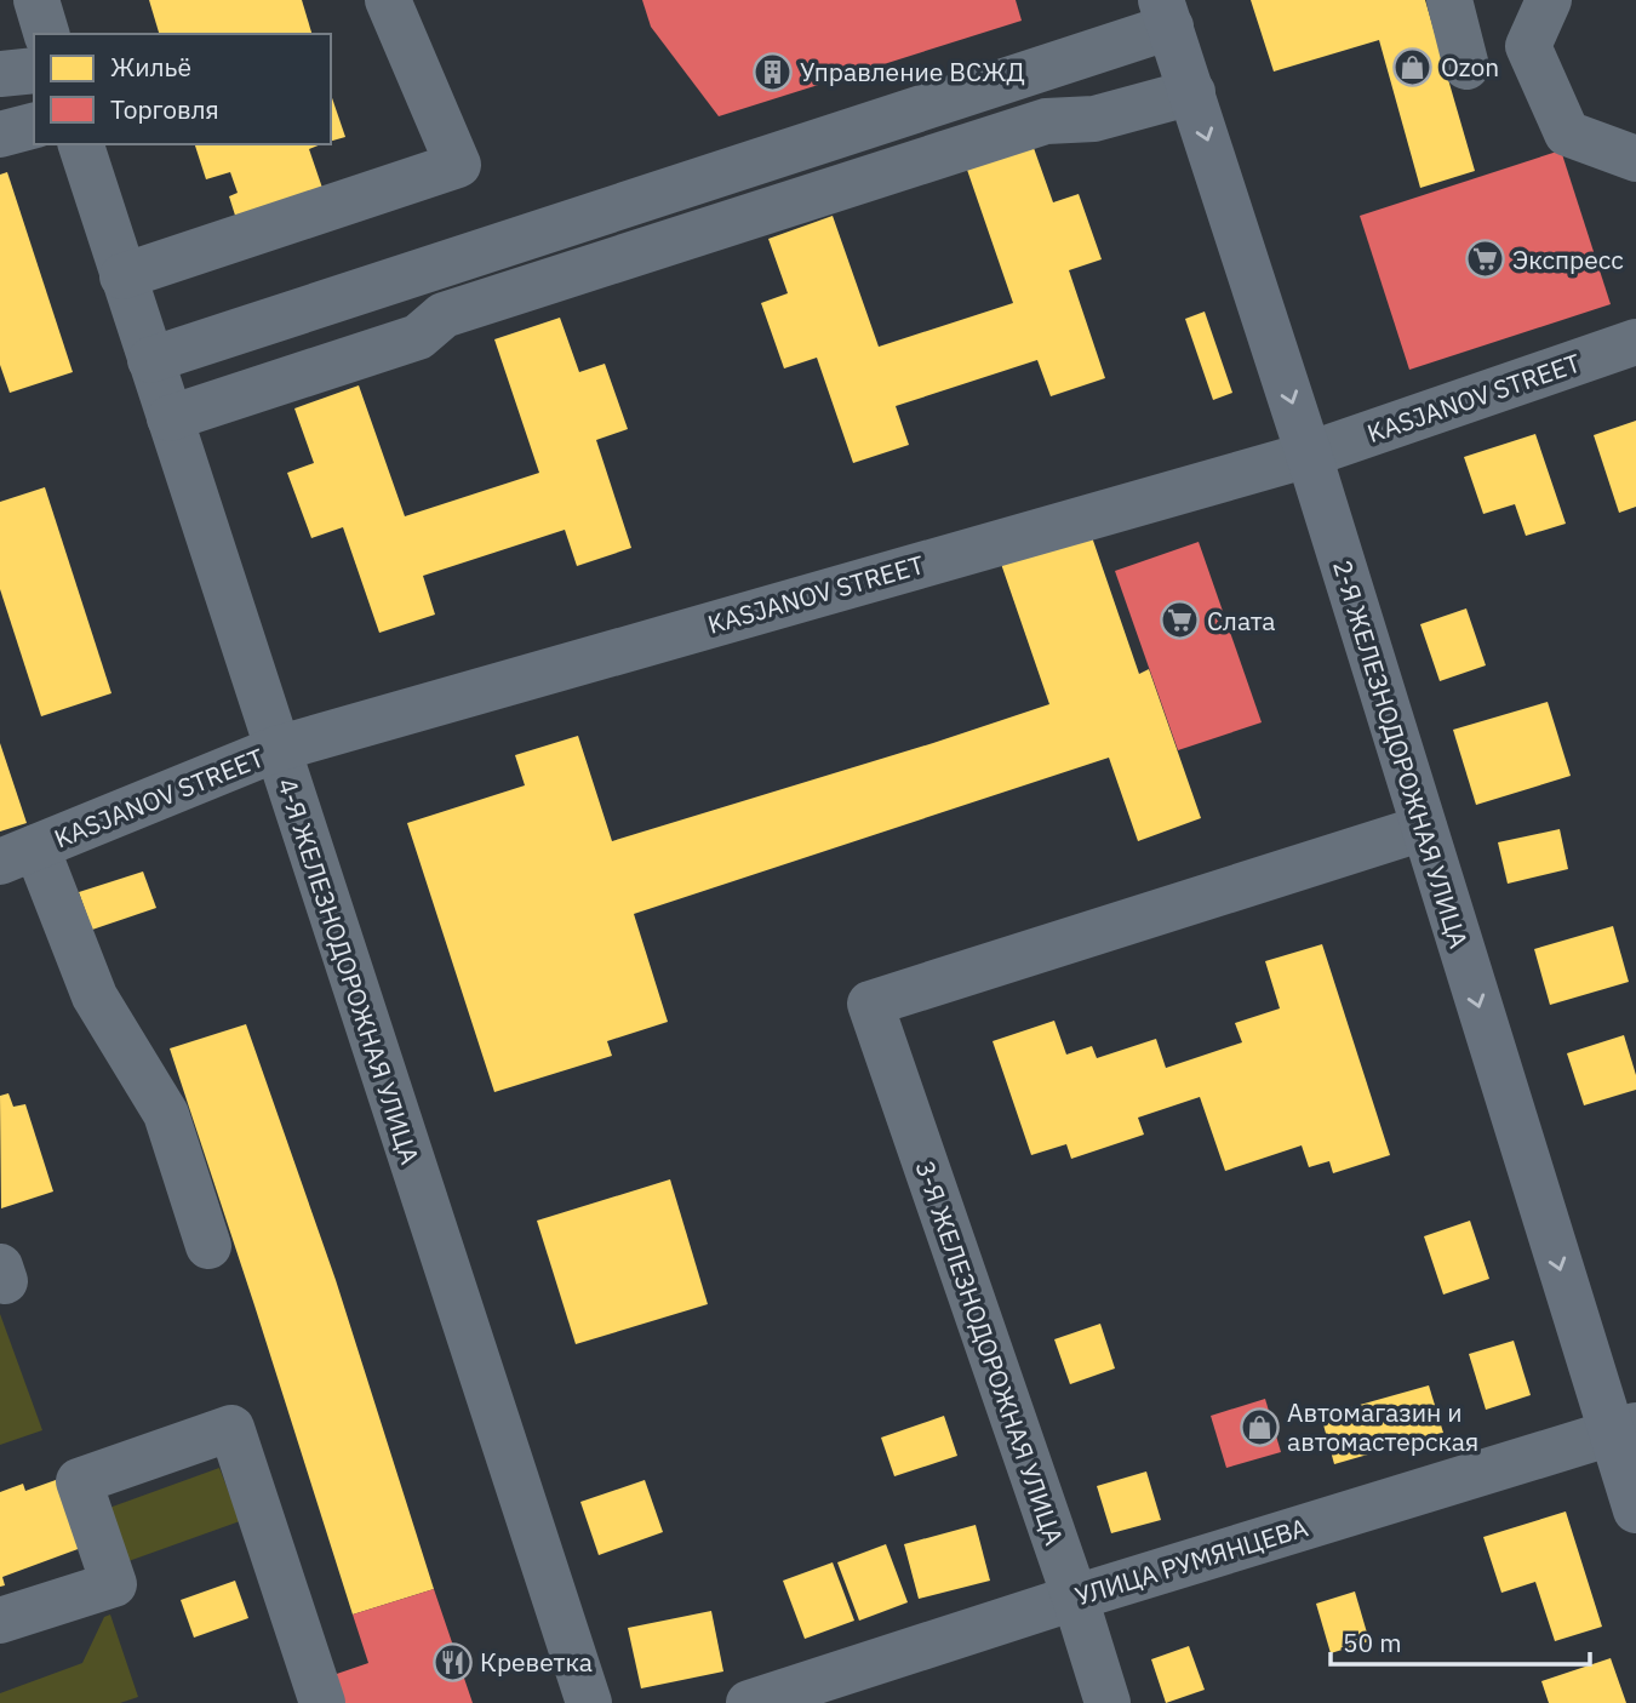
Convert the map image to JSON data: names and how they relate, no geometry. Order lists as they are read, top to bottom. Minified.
{"streets":{"main road":["2-Я ЖЕЛЕЗНОДОРОЖНАЯ УЛИЦА"],"street":["KASJANOV STREET","4-Я ЖЕЛЕЗНОДОРОЖНАЯ УЛИЦА","3-Я ЖЕЛЕЗНОДОРОЖНАЯ УЛИЦА","УЛИЦА РУМЯНЦЕВА"]},"crossings":[["KASJANOV STREET","2-Я ЖЕЛЕЗНОДОРОЖНАЯ УЛИЦА"],["KASJANOV STREET","4-Я ЖЕЛЕЗНОДОРОЖНАЯ УЛИЦА"],["2-Я ЖЕЛЕЗНОДОРОЖНАЯ УЛИЦА","3-Я ЖЕЛЕЗНОДОРОЖНАЯ УЛИЦА"],["2-Я ЖЕЛЕЗНОДОРОЖНАЯ УЛИЦА","УЛИЦА РУМЯНЦЕВА"],["3-Я ЖЕЛЕЗНОДОРОЖНАЯ УЛИЦА","УЛИЦА РУМЯНЦЕВА"]],"one_way":["2-Я ЖЕЛЕЗНОДОРОЖНАЯ УЛИЦА"],"places":{"shop":["Ozon","Автомагазин и автомастерская"],"building":["Управление ВСЖД"],"supermarket":["Экспресс","Слата"],"restaurant":["Креветка"]},"legend":["Жильё","Торговля"],"scale_bar":"50 m"}
